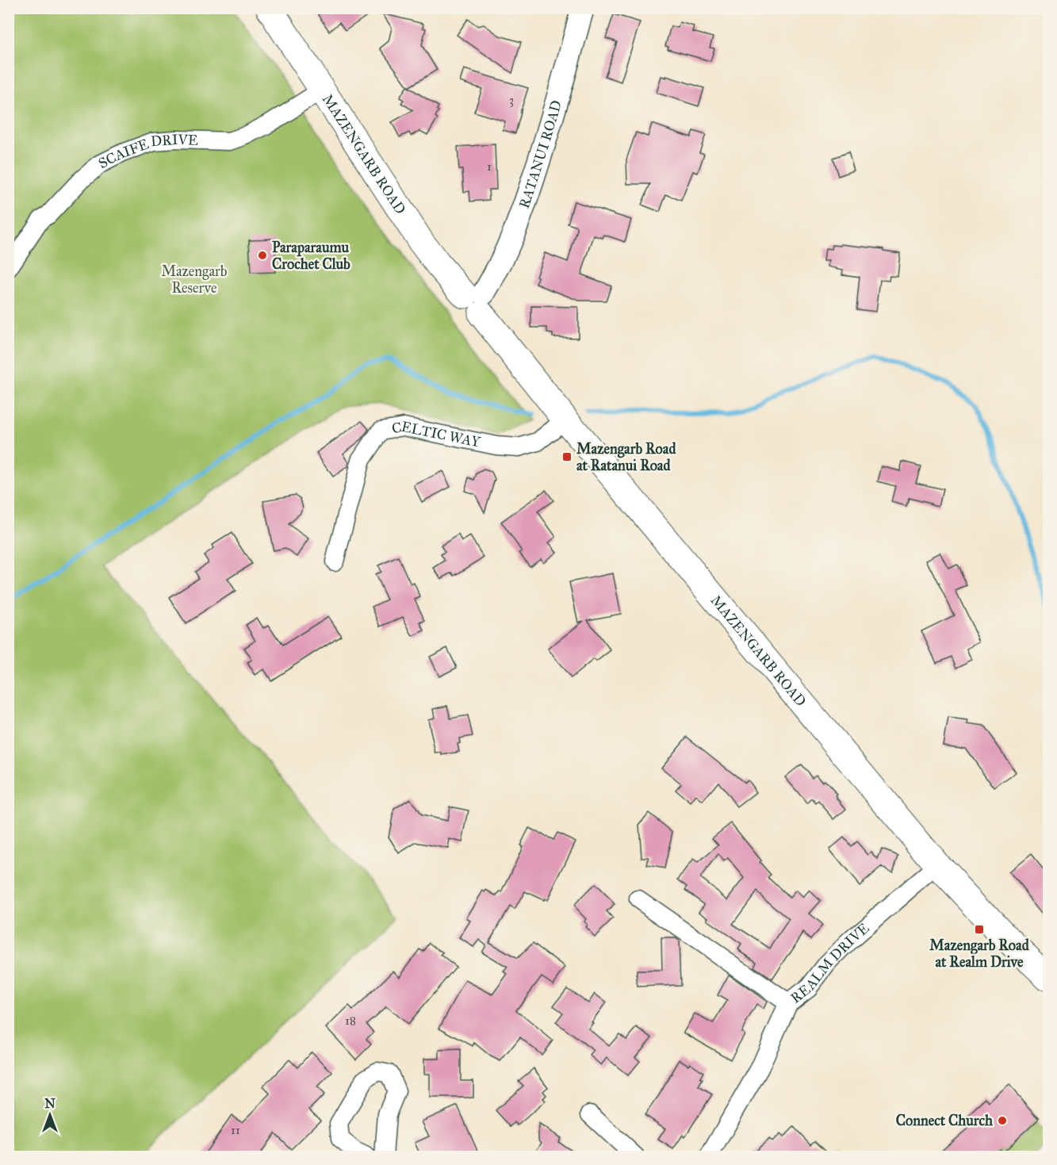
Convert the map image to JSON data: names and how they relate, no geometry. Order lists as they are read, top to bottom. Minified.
{"streets":{"main road":["MAZENGARB ROAD"],"street":["RATANUI ROAD","SCAIFE DRIVE","CELTIC WAY","REALM DRIVE"]},"crossings":[["MAZENGARB ROAD","RATANUI ROAD"],["MAZENGARB ROAD","SCAIFE DRIVE"],["MAZENGARB ROAD","CELTIC WAY"],["MAZENGARB ROAD","REALM DRIVE"]],"parks":["Mazengarb Reserve"],"places":{"other":["Paraparaumu Crochet Club","Connect Church"],"transit":["Mazengarb Road at Ratanui Road","Mazengarb Road at Realm Drive"]},"house_numbers":["3","1","18","11"],"north":"top"}
